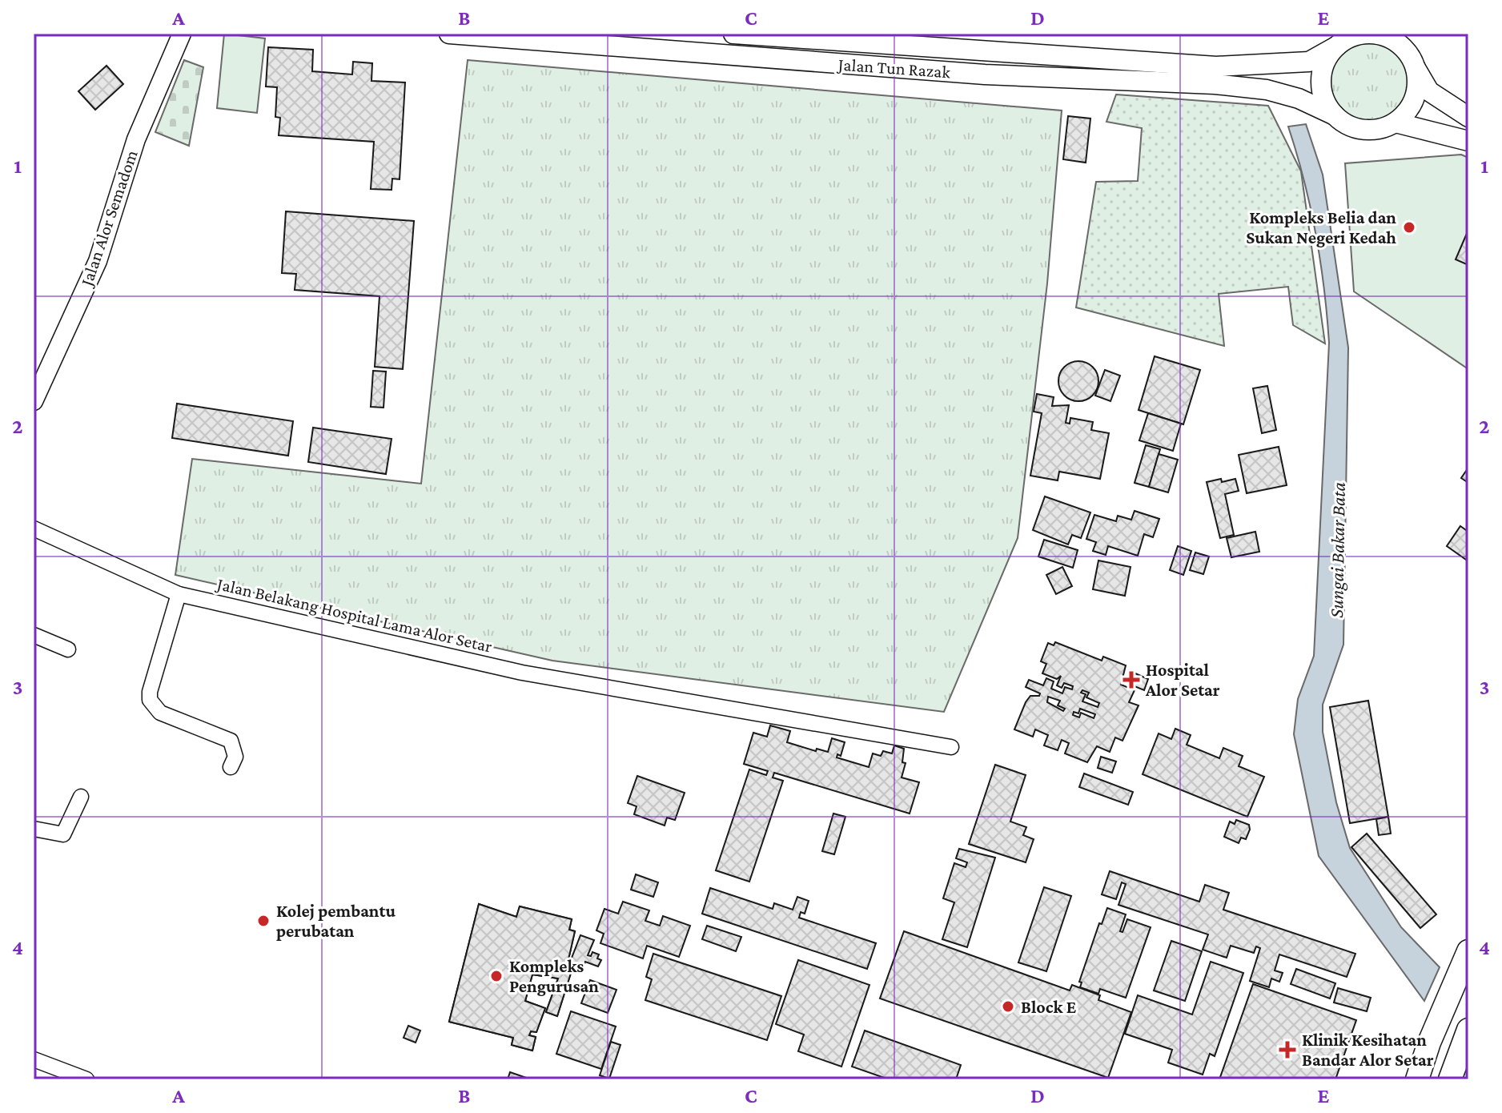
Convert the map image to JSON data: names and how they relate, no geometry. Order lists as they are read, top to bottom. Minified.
{"streets":{"main road":["Jalan Tun Razak"],"street":["Jalan Alor Semadom","Jalan Belakang Hospital Lama Alor Setar"]},"water":["Sungai Bakar Bata"],"places":{"other":["Kompleks Belia dan Sukan Negeri Kedah","Kolej pembantu perubatan","Kompleks Pengurusan","Block E"],"health":["Hospital Alor Setar","Klinik Kesihatan Bandar Alor Setar"]},"grid":{"columns":["A","B","C","D","E"],"rows":["1","2","3","4"]}}
